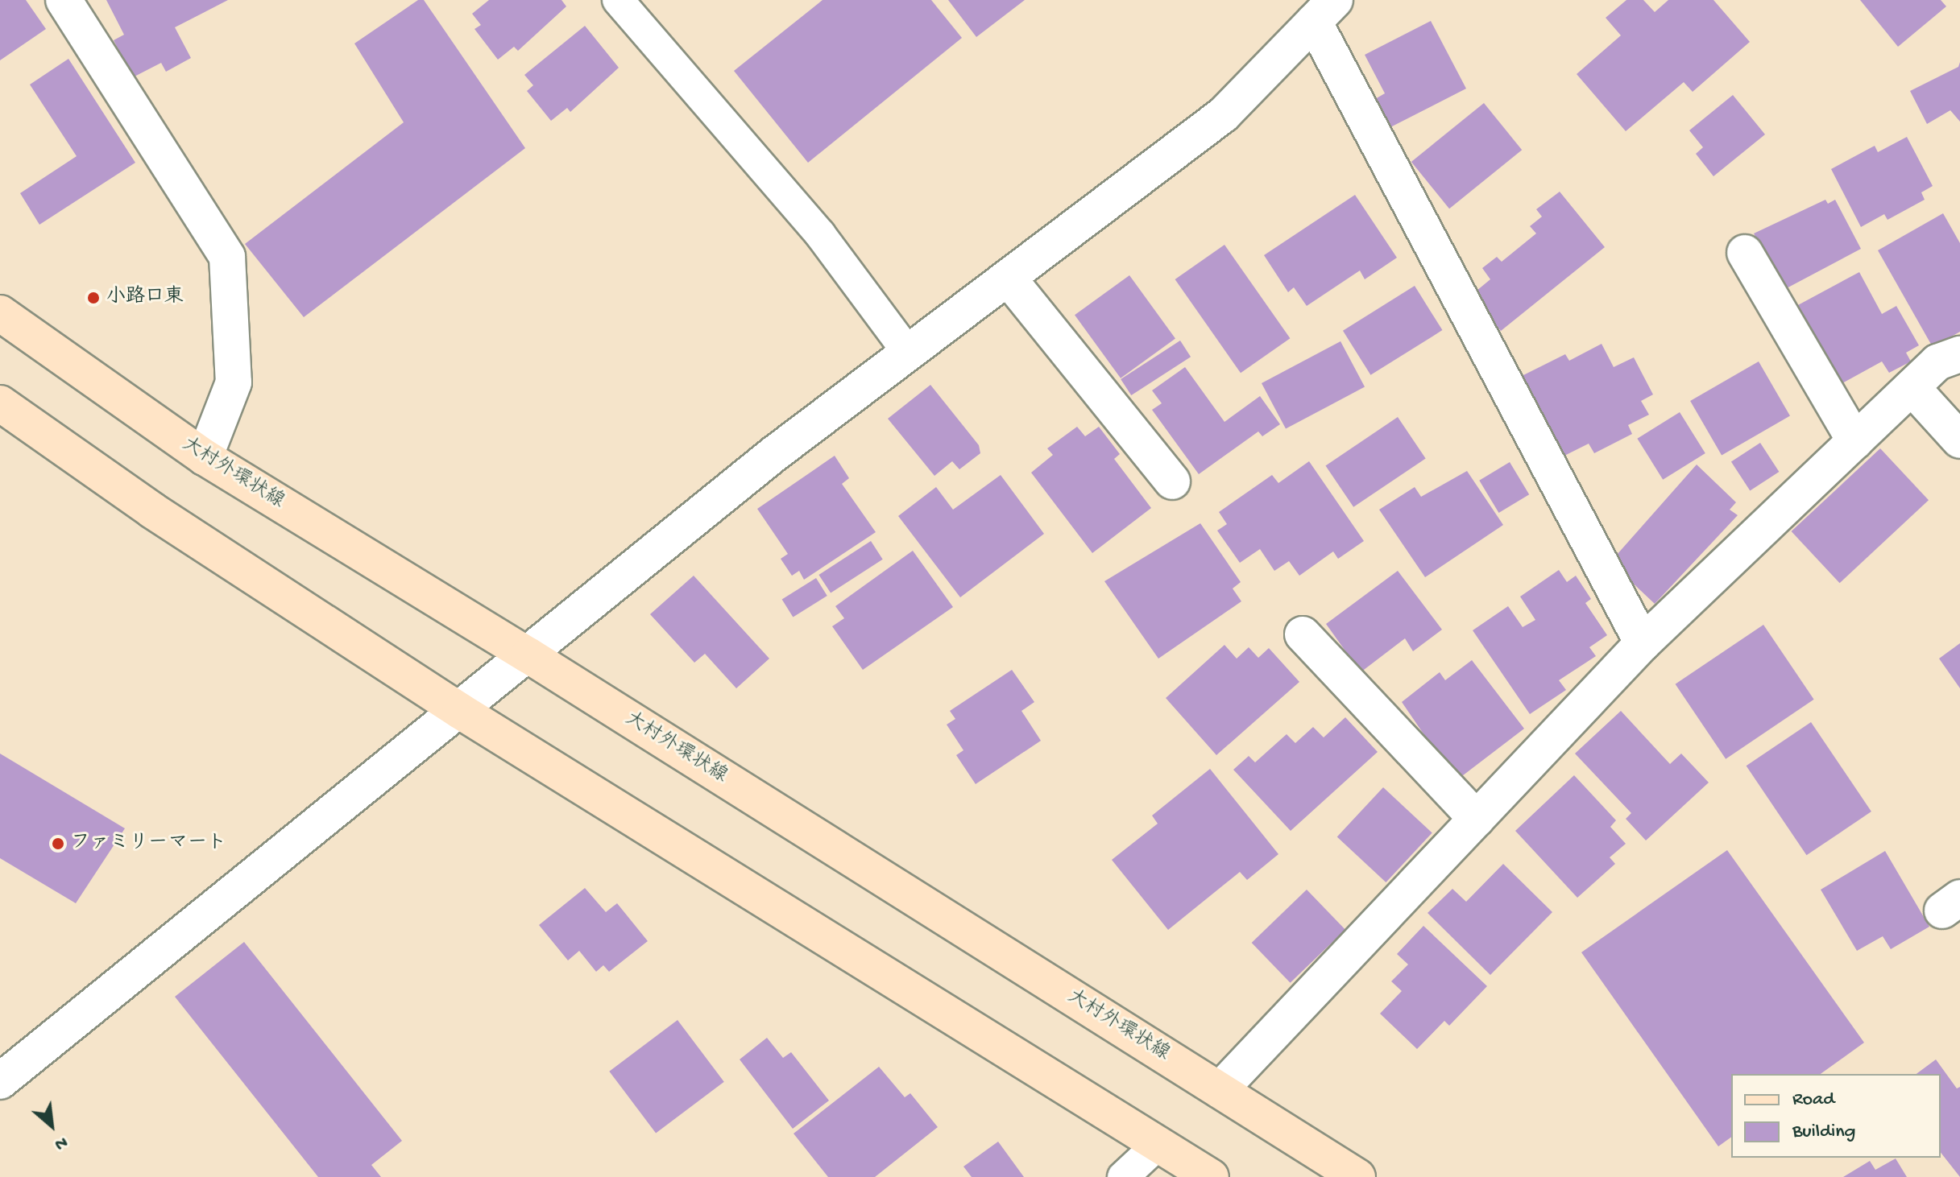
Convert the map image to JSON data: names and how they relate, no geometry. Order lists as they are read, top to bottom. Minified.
{"streets":{"main road":["大村外環状線"]},"places":["小路口東","ファミリーマート"],"legend":["Road","Building"],"north":"bottom right"}
